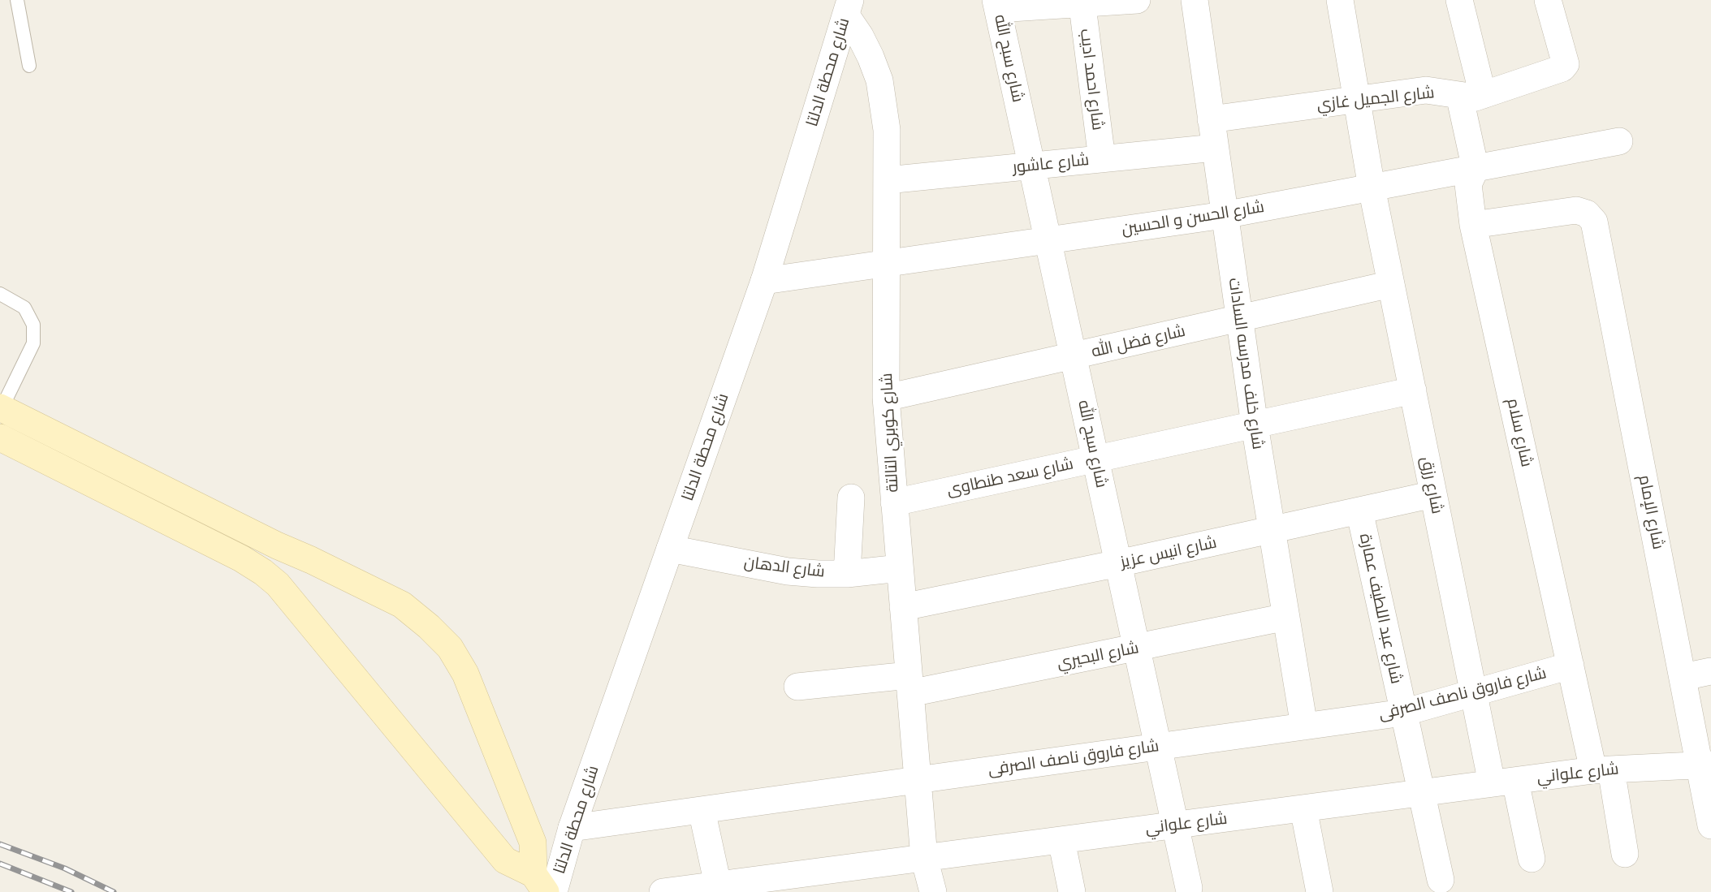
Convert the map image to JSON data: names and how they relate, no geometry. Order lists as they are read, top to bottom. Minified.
{"streets":{"street":["شارع سبح الله","شارع محطة الدلتا","شارع احمد اديب","شارع الجميل غازي","شارع عاشور","شارع الحسن و الحسين","شارع فضل الله","شارع خلف مدرسه السادات","شارع كوبري التالتة","شارع سلام","شارع سعد طنطاوى","شارع رزق","شارع الإمام","شارع انيس عزيز","شارع الدهان","شارع عبد اللطيف عمارة","شارع البحيري","شارع فاروق ناصف الصرفى","شارع علواني"]},"crossings":[["شارع سبح الله","شارع عاشور"],["شارع سبح الله","شارع الحسن و الحسين"],["شارع سبح الله","شارع فضل الله"],["شارع سبح الله","شارع سعد طنطاوى"],["شارع سبح الله","شارع انيس عزيز"],["شارع سبح الله","شارع البحيري"],["شارع سبح الله","شارع فاروق ناصف الصرفى"],["شارع سبح الله","شارع علواني"],["شارع محطة الدلتا","شارع الحسن و الحسين"],["شارع محطة الدلتا","شارع كوبري التالتة"],["شارع محطة الدلتا","شارع الدهان"],["شارع محطة الدلتا","شارع فاروق ناصف الصرفى"],["شارع احمد اديب","شارع عاشور"],["شارع الجميل غازي","شارع خلف مدرسه السادات"],["شارع الجميل غازي","شارع سلام"],["شارع الجميل غازي","شارع رزق"],["شارع عاشور","شارع خلف مدرسه السادات"],["شارع عاشور","شارع كوبري التالتة"],["شارع الحسن و الحسين","شارع خلف مدرسه السادات"],["شارع الحسن و الحسين","شارع كوبري التالتة"],["شارع الحسن و الحسين","شارع سلام"],["شارع الحسن و الحسين","شارع رزق"],["شارع فضل الله","شارع خلف مدرسه السادات"],["شارع فضل الله","شارع كوبري التالتة"],["شارع فضل الله","شارع رزق"],["شارع خلف مدرسه السادات","شارع سعد طنطاوى"],["شارع خلف مدرسه السادات","شارع انيس عزيز"],["شارع خلف مدرسه السادات","شارع البحيري"],["شارع خلف مدرسه السادات","شارع فاروق ناصف الصرفى"],["شارع كوبري التالتة","شارع سعد طنطاوى"],["شارع كوبري التالتة","شارع انيس عزيز"],["شارع كوبري التالتة","شارع الدهان"],["شارع كوبري التالتة","شارع البحيري"],["شارع كوبري التالتة","شارع فاروق ناصف الصرفى"],["شارع كوبري التالتة","شارع علواني"],["شارع سلام","شارع الإمام"],["شارع سلام","شارع فاروق ناصف الصرفى"],["شارع سلام","شارع علواني"],["شارع سعد طنطاوى","شارع رزق"],["شارع رزق","شارع انيس عزيز"],["شارع رزق","شارع فاروق ناصف الصرفى"],["شارع رزق","شارع علواني"],["شارع الإمام","شارع علواني"],["شارع انيس عزيز","شارع عبد اللطيف عمارة"],["شارع عبد اللطيف عمارة","شارع فاروق ناصف الصرفى"],["شارع عبد اللطيف عمارة","شارع علواني"]]}
